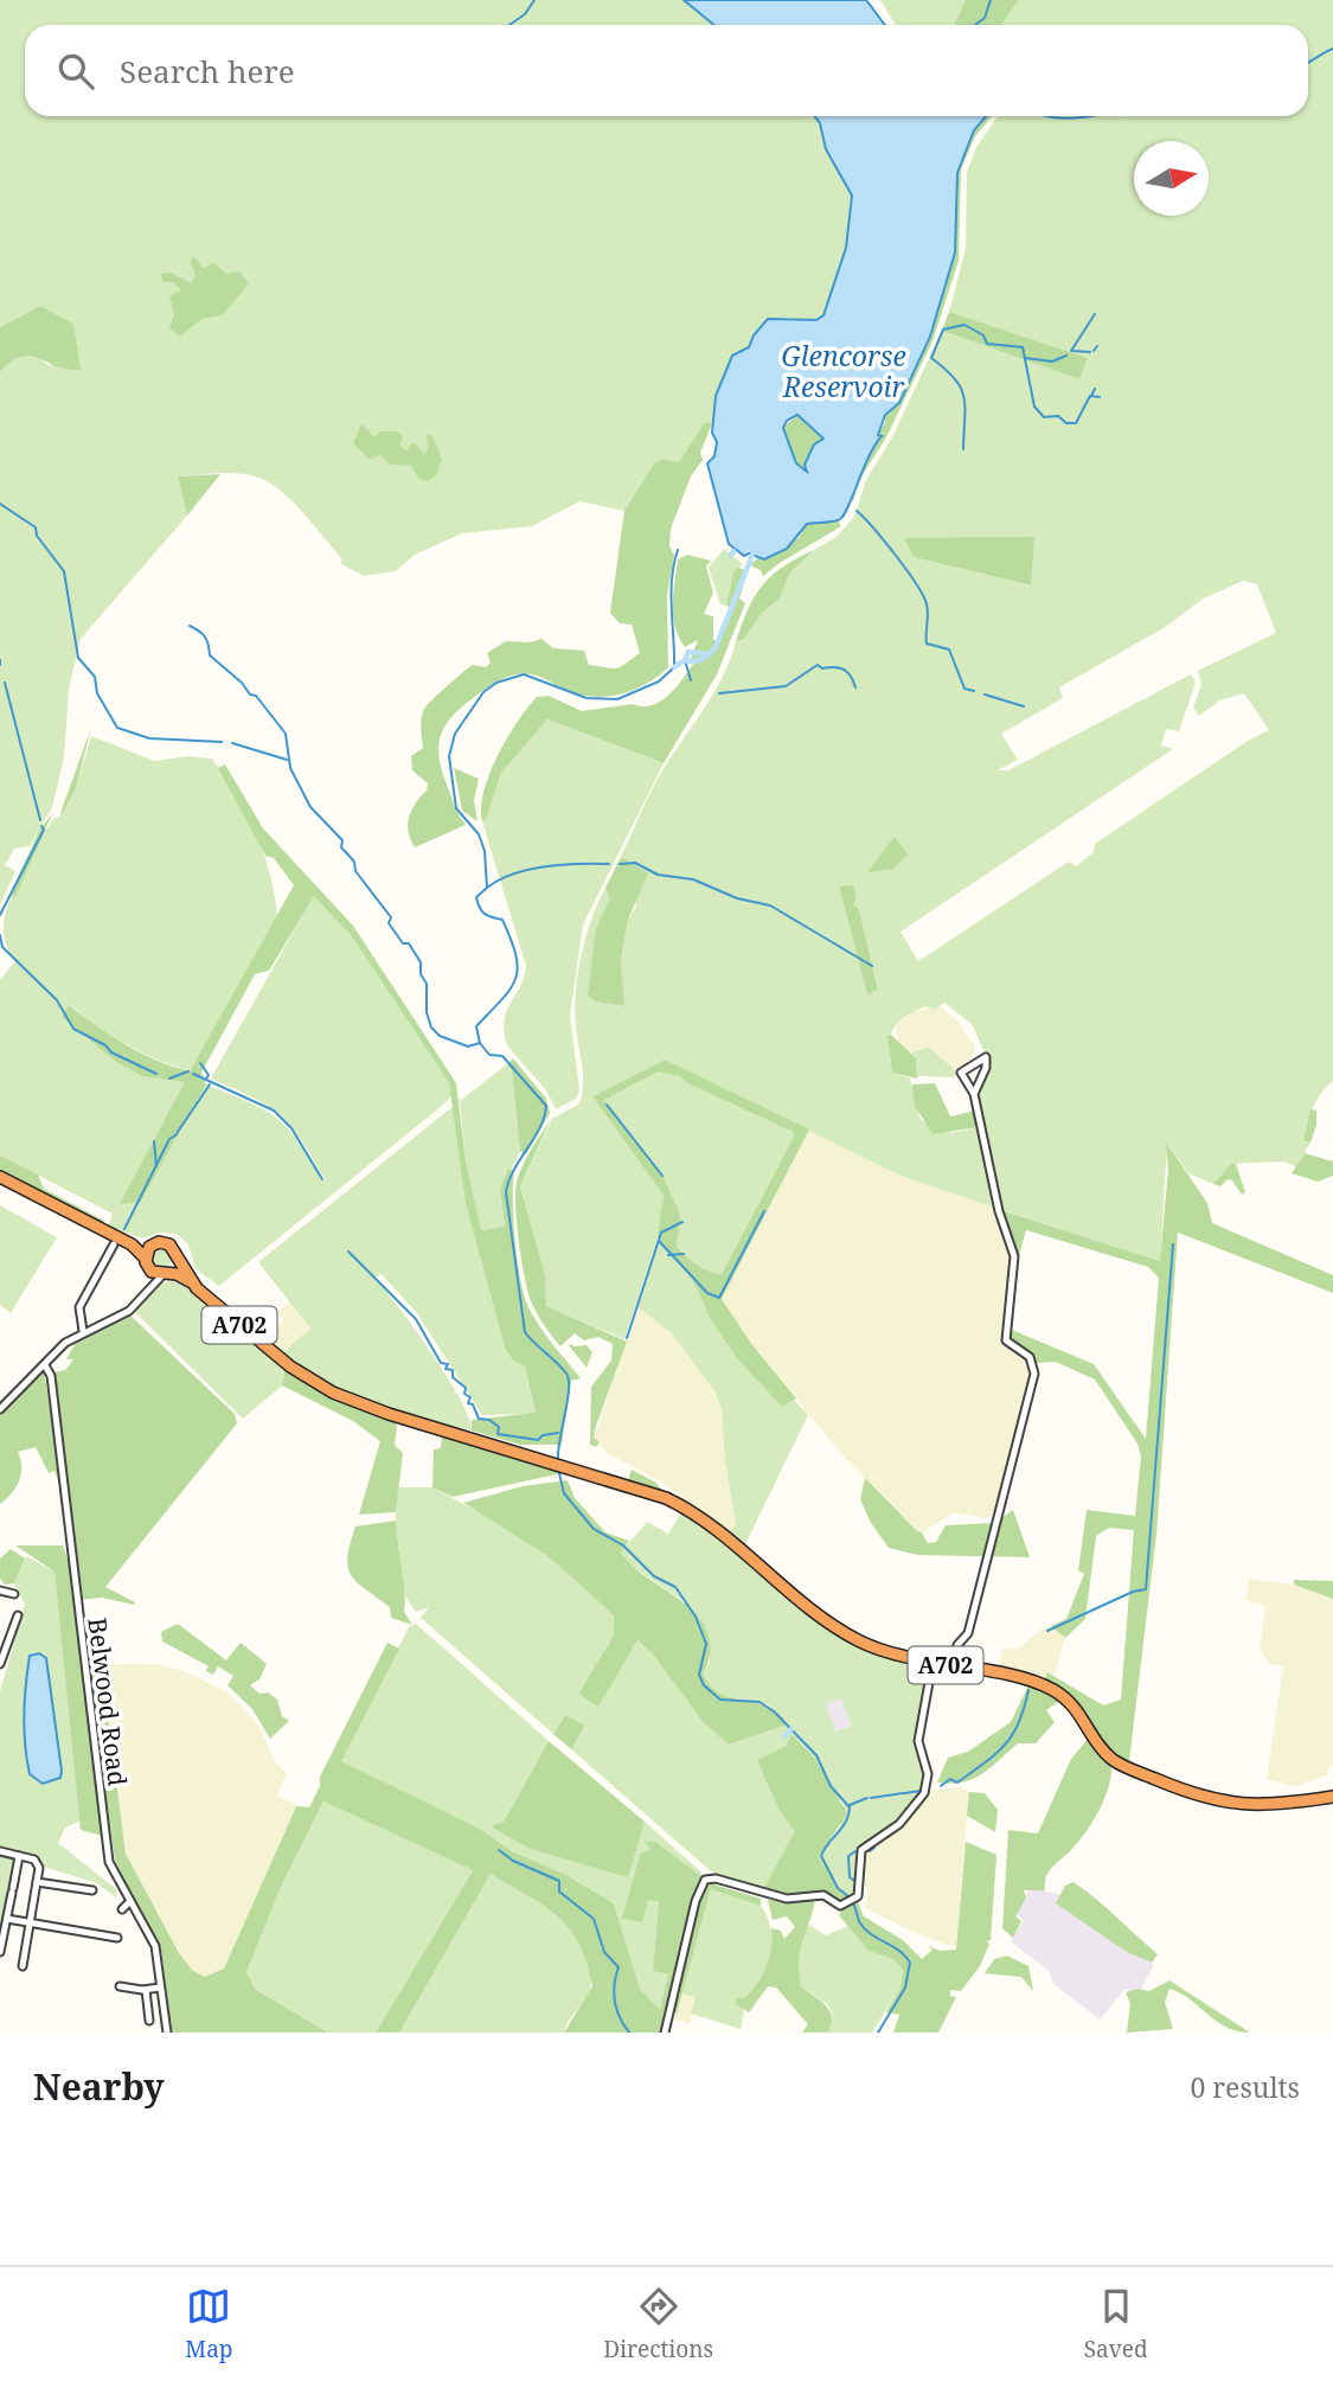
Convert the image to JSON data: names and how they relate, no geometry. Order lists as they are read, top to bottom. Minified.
{"streets":{"highway":["A702"],"street":["Belwood Road"]},"water":["Glencorse Reservoir"],"north":"right","page":{"search":"Search here","heading":["Nearby","0 results"],"nav":["Map","Directions","Saved"]}}
